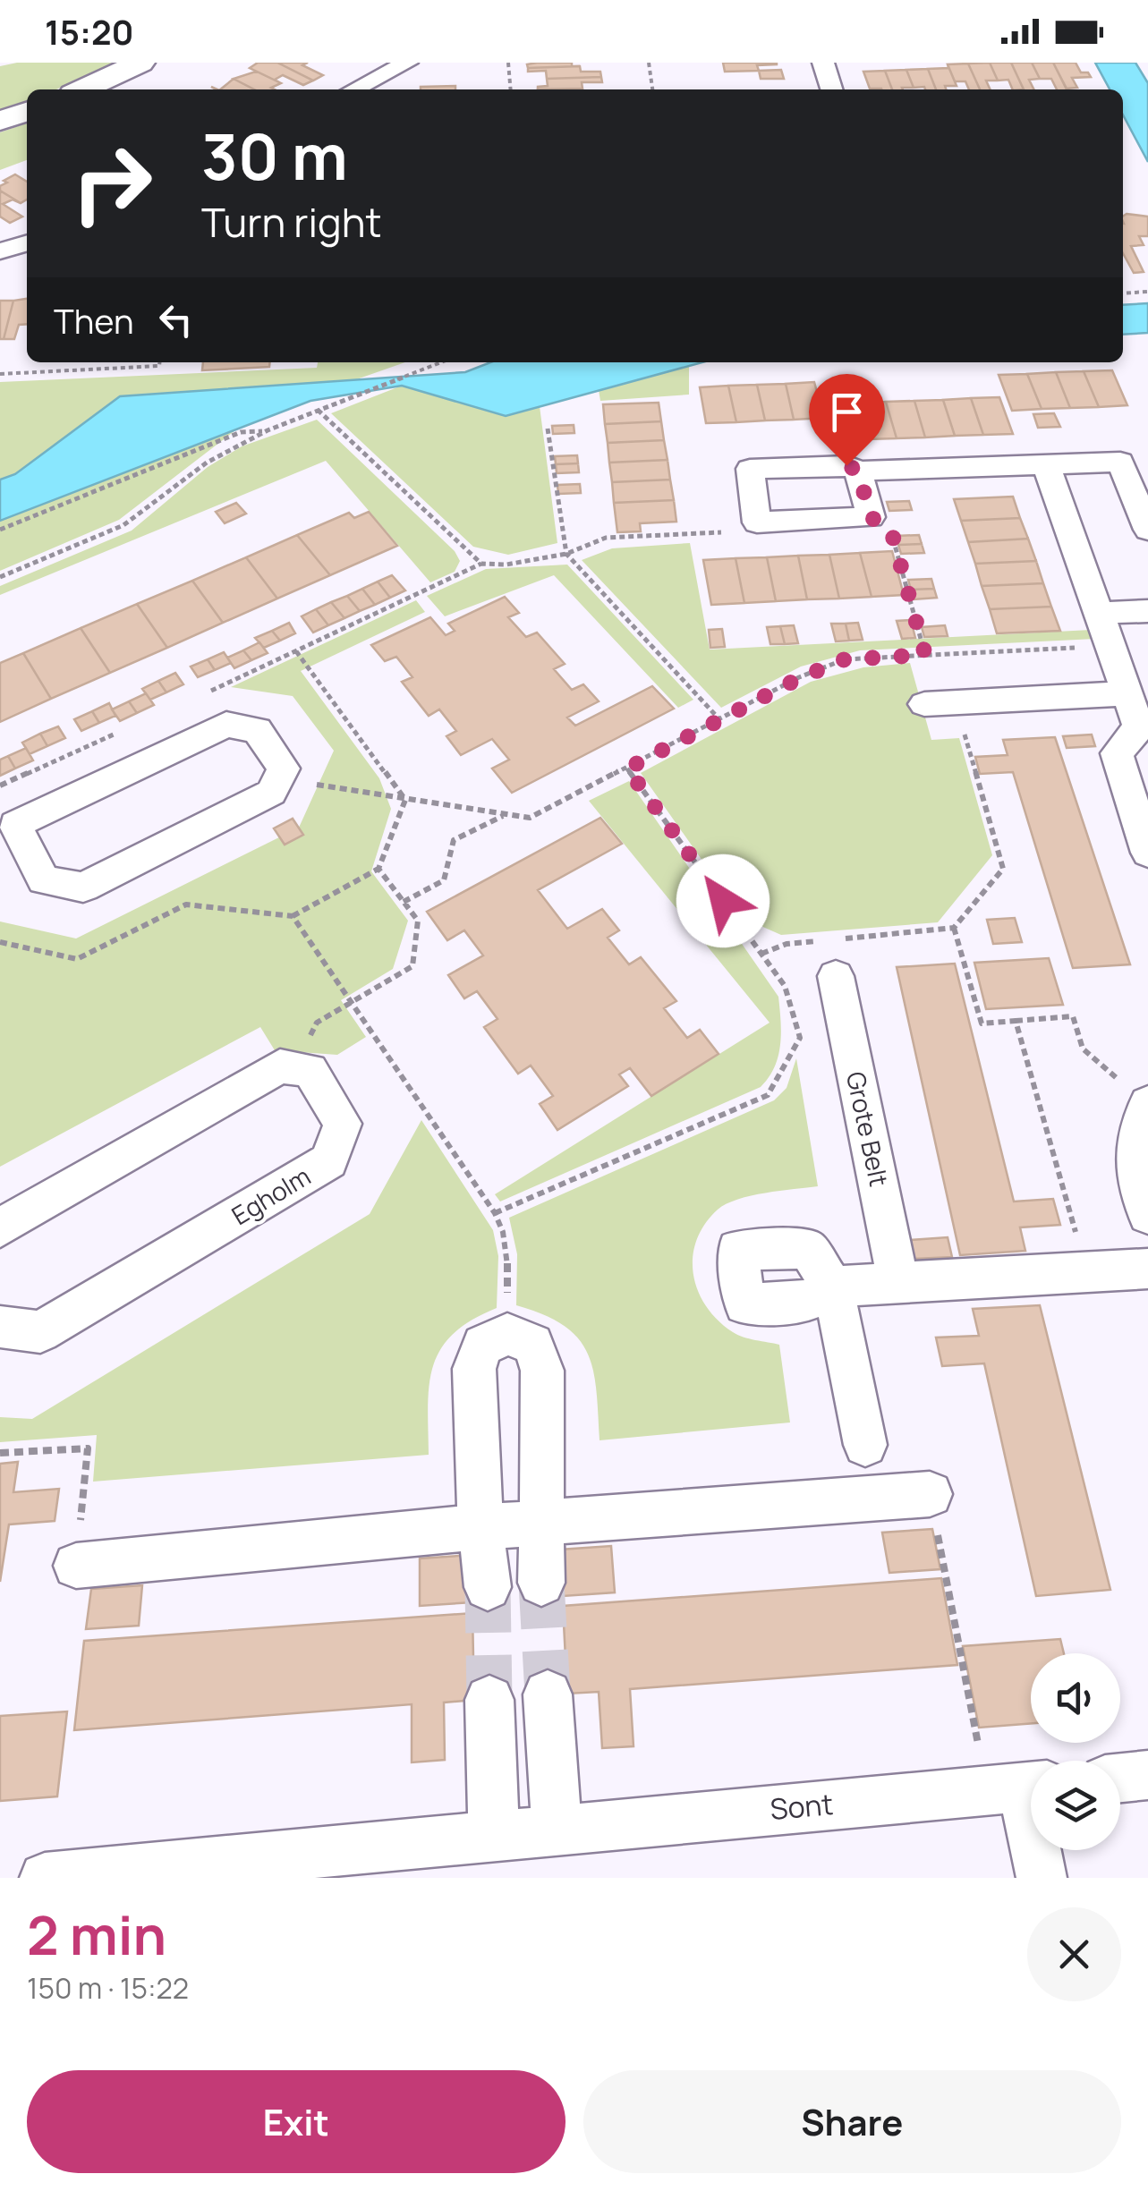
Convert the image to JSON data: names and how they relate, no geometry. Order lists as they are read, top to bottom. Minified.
{"streets":{"street":["Grote Belt","Egholm","Sont"]},"page":{"status":"15:20","turn":["30 m","Turn right"],"then":"Then","heading":["2 min","150 m · 15:22"],"buttons":["Exit","Share"]}}
